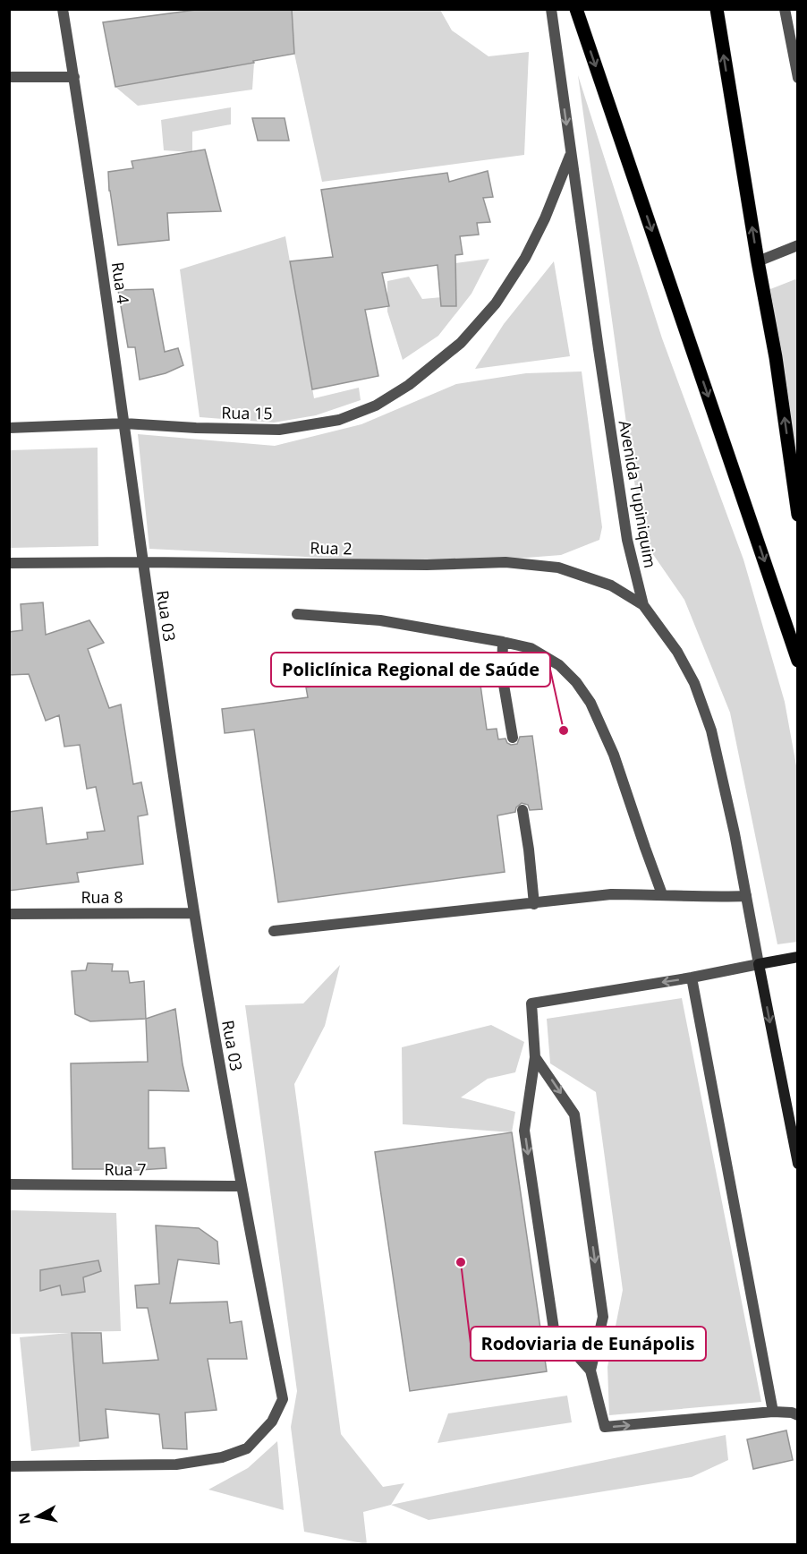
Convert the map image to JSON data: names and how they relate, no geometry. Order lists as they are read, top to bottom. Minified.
{"streets":{"street":["Rua 4","Rua 15","Avenida Tupiniquim","Rua 2","Rua 03","Rua 8","Rua 7"]},"crossings":[["Rua 4","Rua 15"],["Rua 4","Rua 2"],["Rua 4","Rua 03"],["Rua 15","Avenida Tupiniquim"],["Avenida Tupiniquim","Rua 2"],["Rua 2","Rua 03"],["Rua 03","Rua 8"],["Rua 03","Rua 7"]],"places":["Policlínica Regional de Saúde","Rodoviaria de Eunápolis"],"north":"left"}
